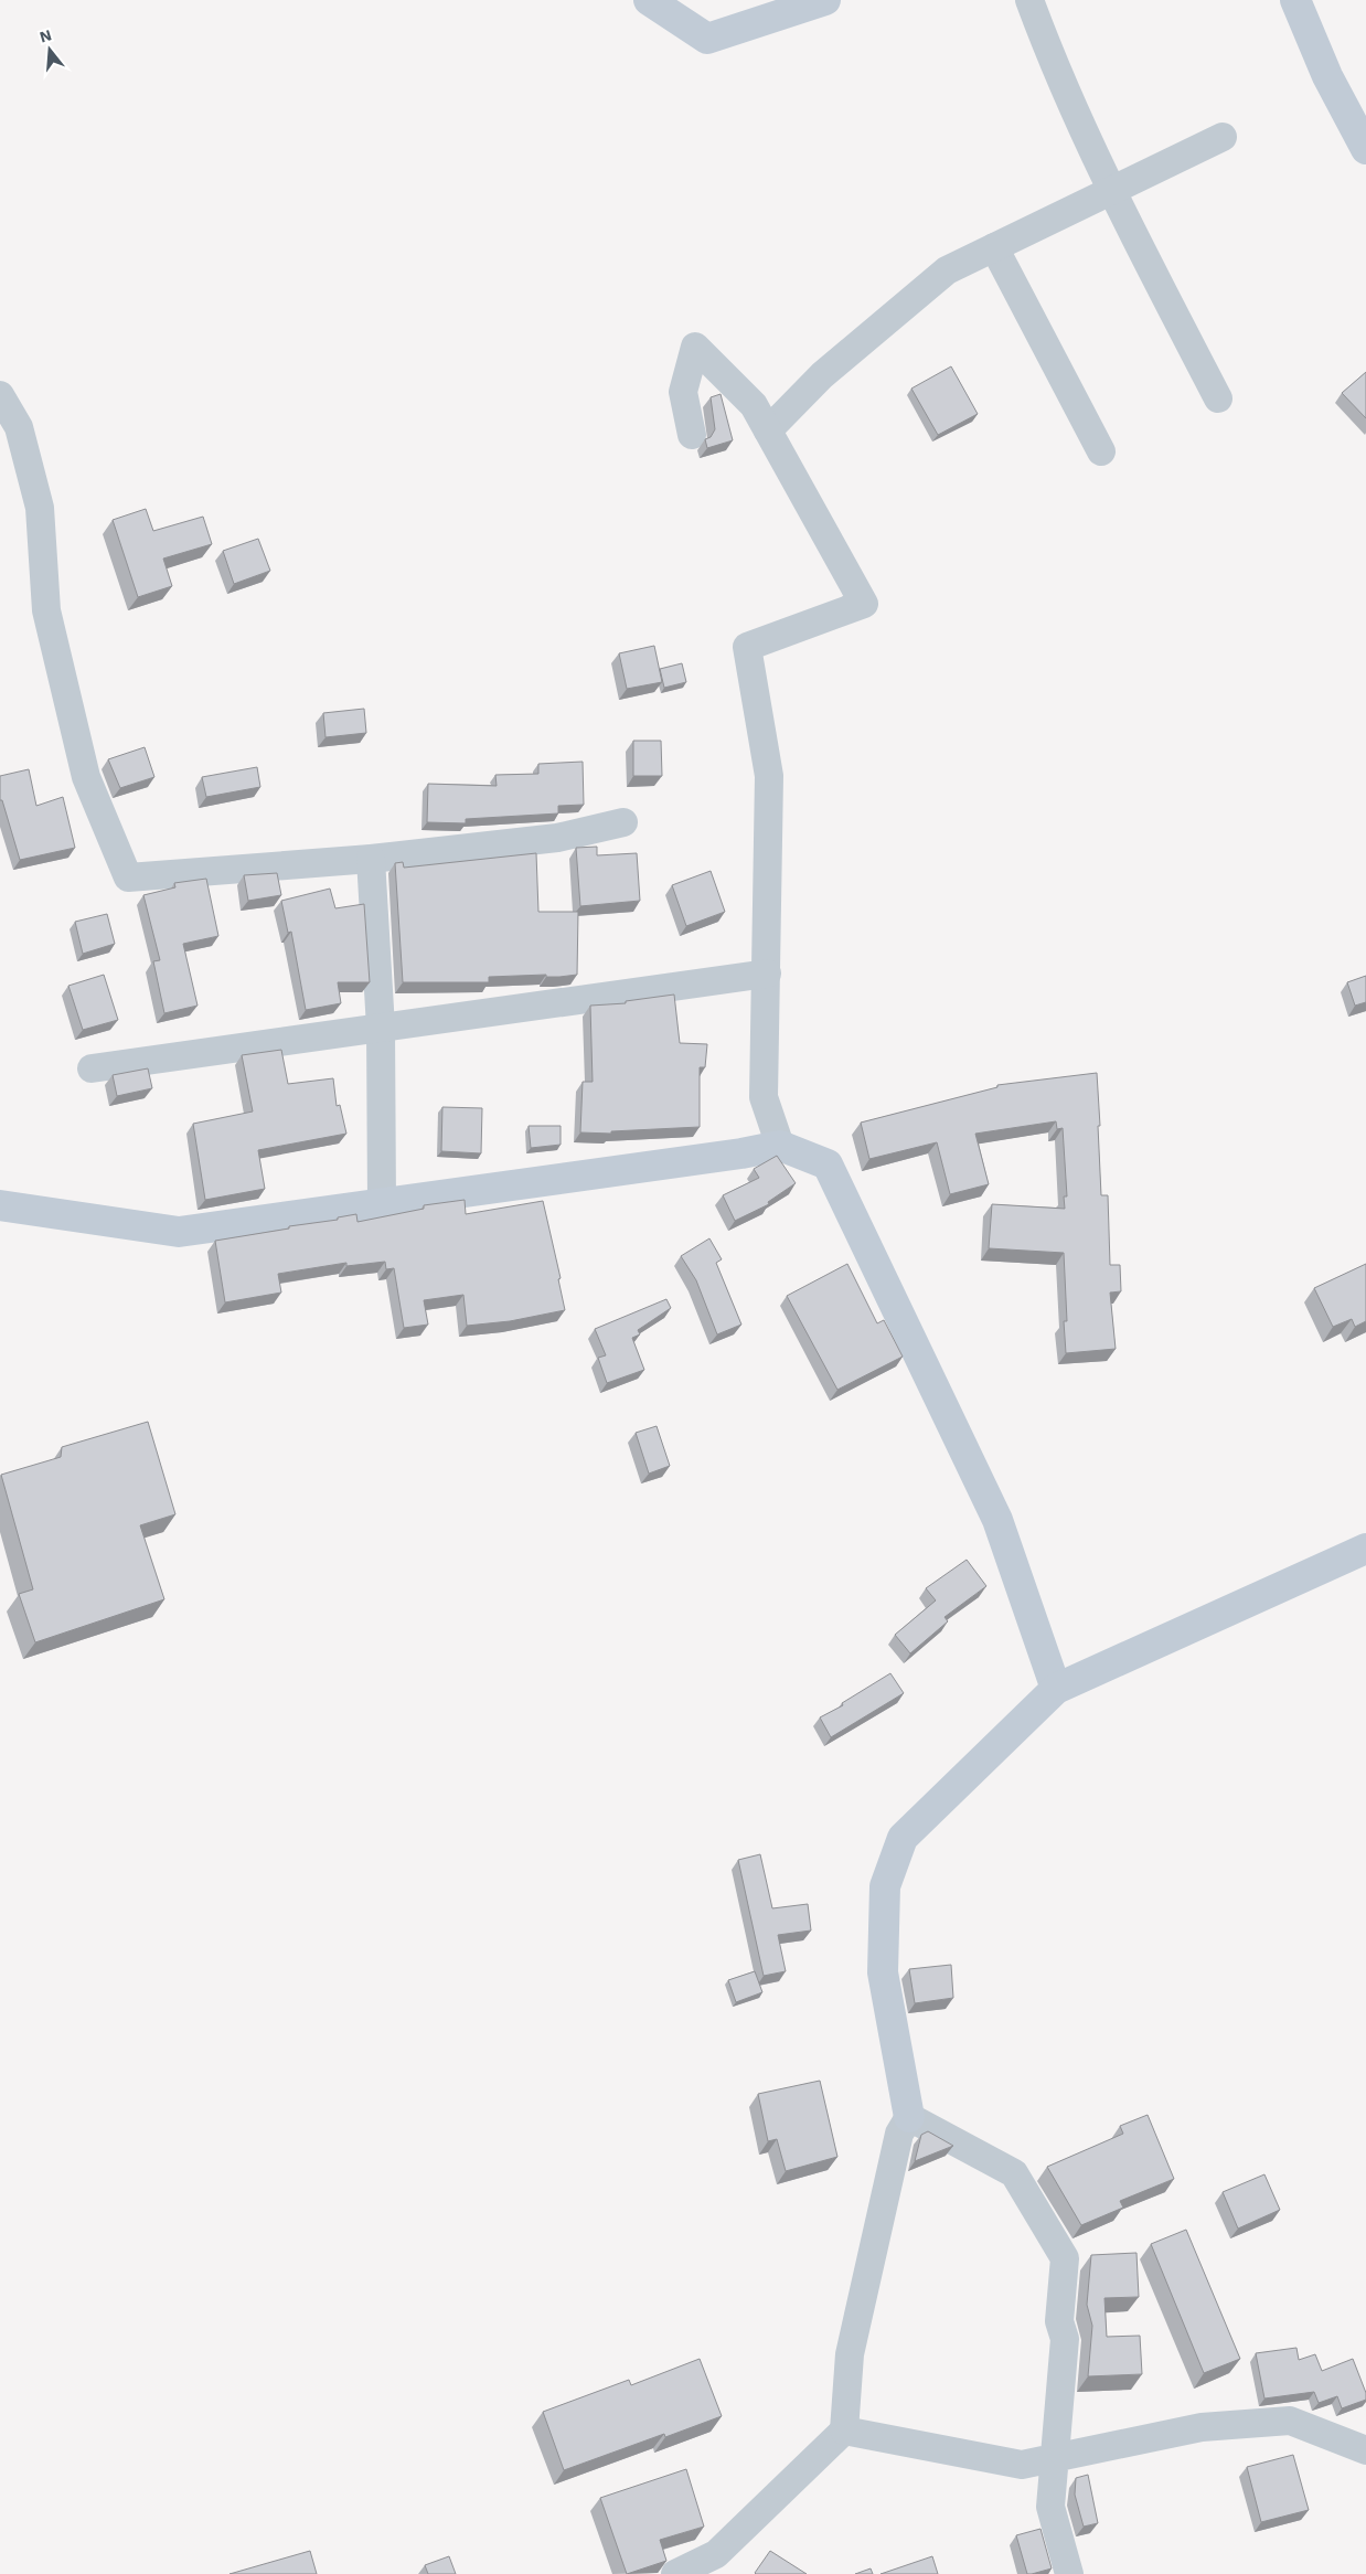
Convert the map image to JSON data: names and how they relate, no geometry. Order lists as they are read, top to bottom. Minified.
{"north":"top"}
